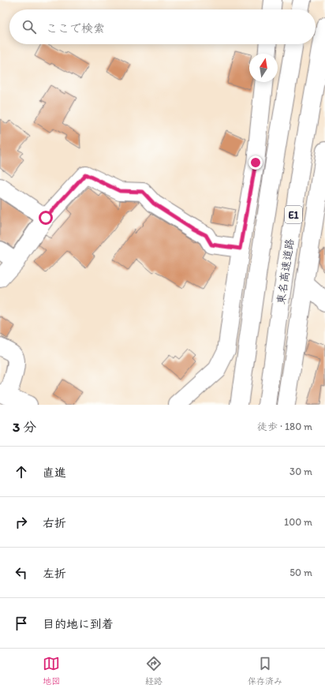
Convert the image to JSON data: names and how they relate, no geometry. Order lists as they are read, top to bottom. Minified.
{"streets":{"main road":["E1","東名高速道路"]},"north":"top","page":{"search":"ここで検索","heading":["3 分","徒歩 · 180 m"],"list":[["直進","30 m"],["右折","100 m"],["左折","50 m"],"目的地に到着"],"nav":["地図","経路","保存済み"]}}
